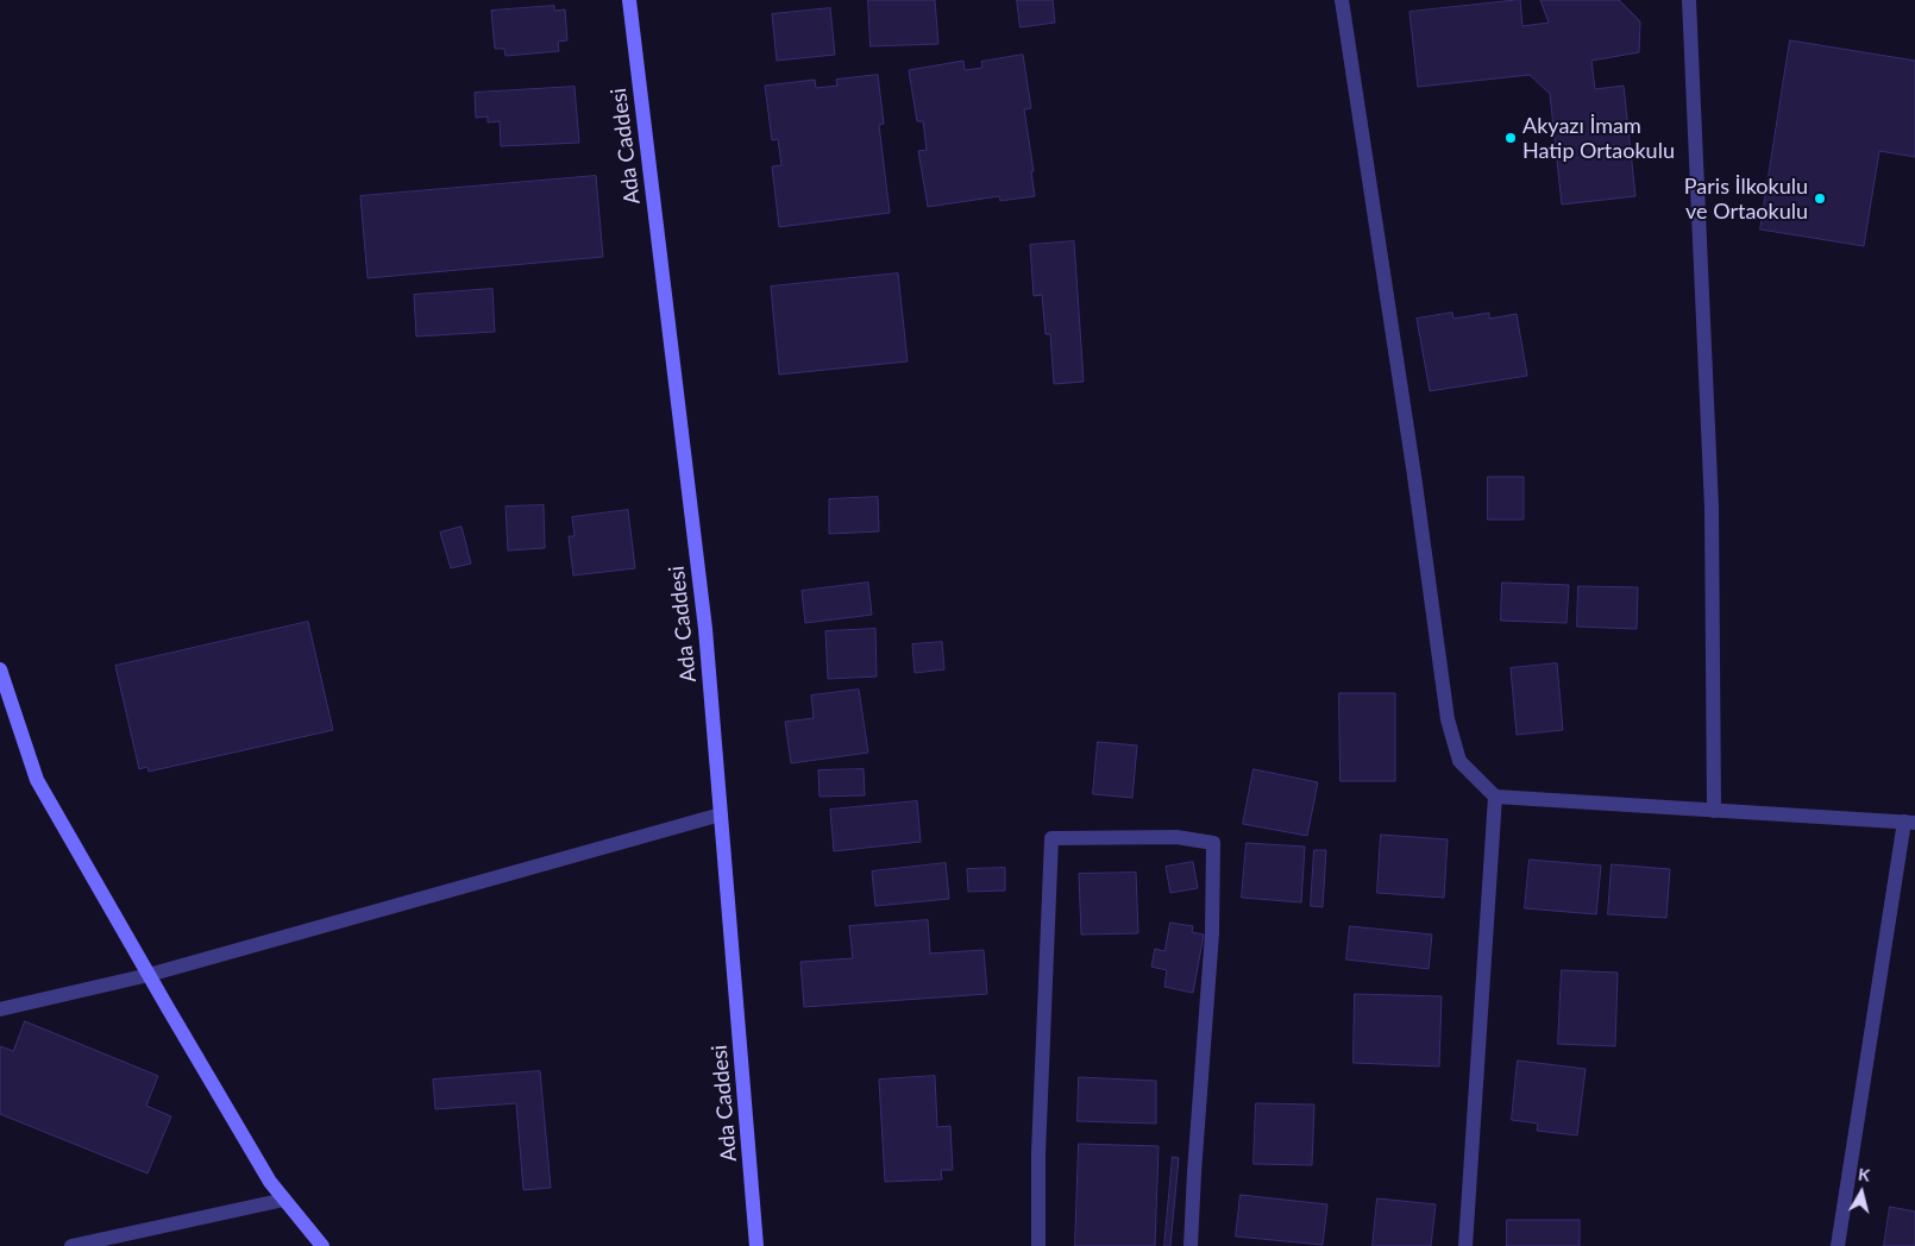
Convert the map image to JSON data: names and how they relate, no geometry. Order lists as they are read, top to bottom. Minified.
{"streets":{"main road":["Ada Caddesi"]},"places":["Akyazı İmam Hatip Ortaokulu","Paris İlkokulu ve Ortaokulu"],"north":"top"}
